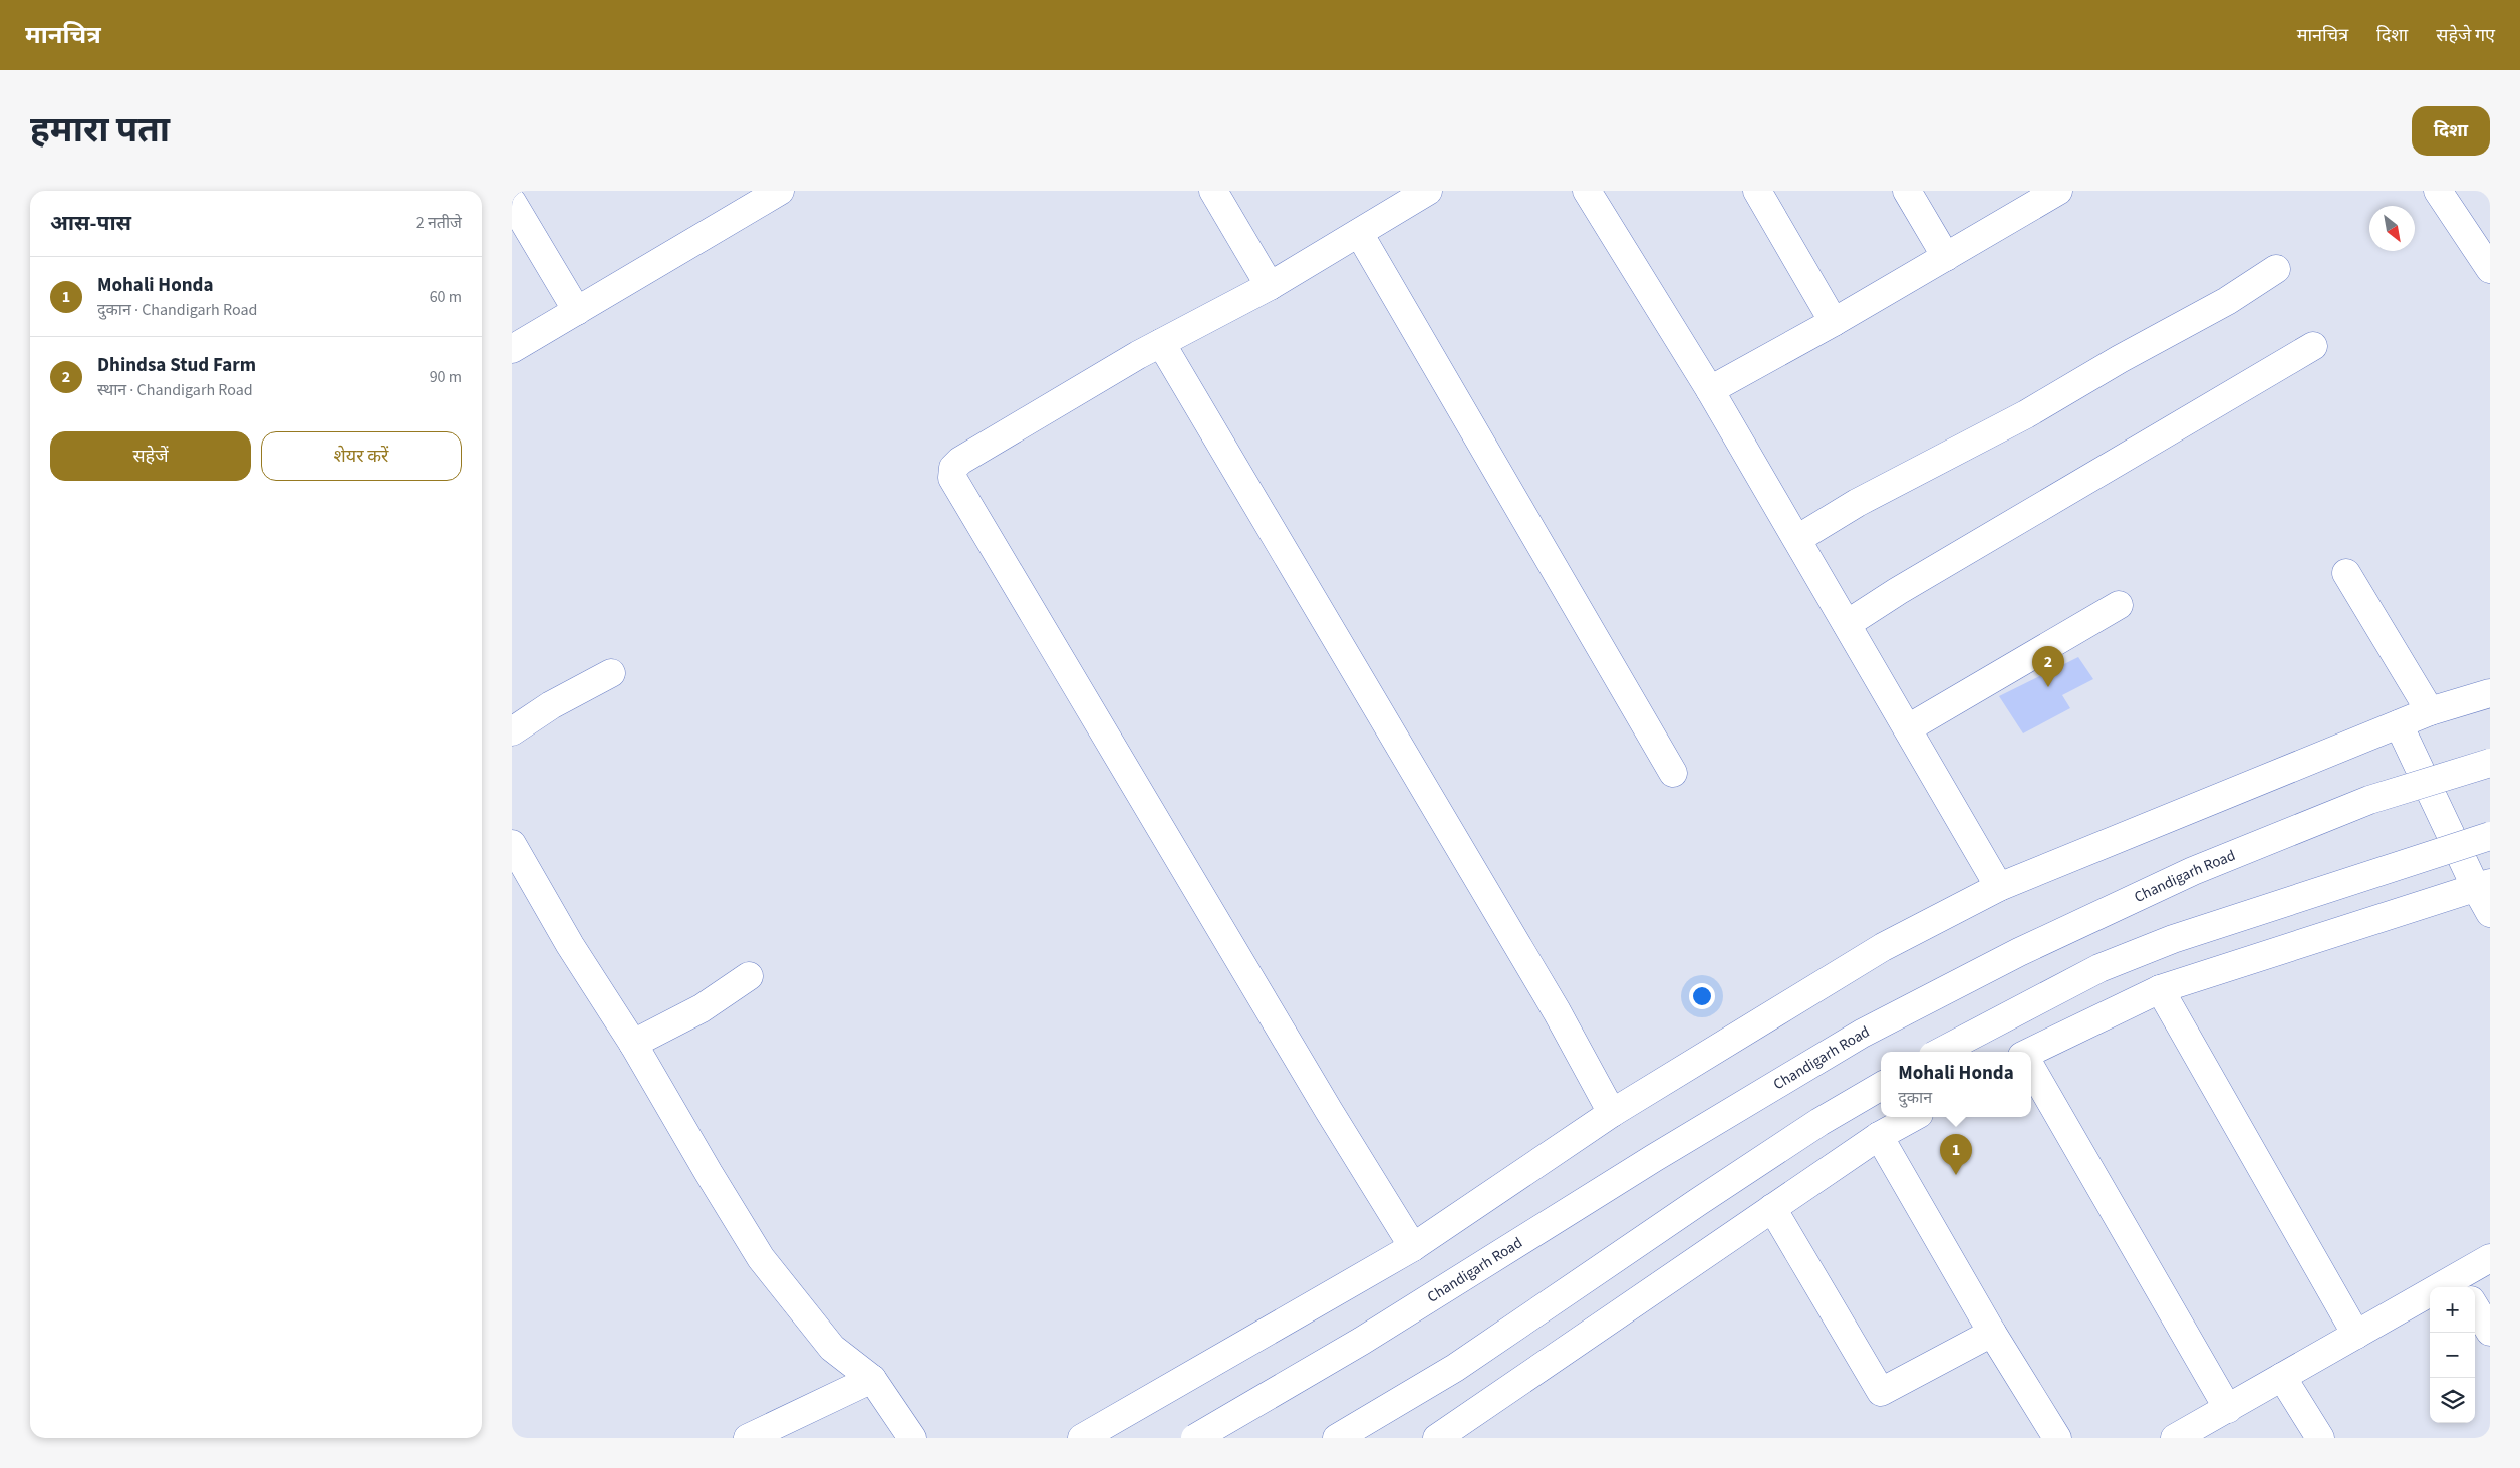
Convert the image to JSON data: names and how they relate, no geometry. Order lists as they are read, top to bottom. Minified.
{"streets":{"main road":["Chandigarh Road"]},"north":"bottom right","page":{"header":"मानचित्र","nav":["मानचित्र","दिशा","सहेजे गए"],"title":"हमारा पता","buttons":["दिशा",["सहेजें","शेयर करें"]],"heading":["आस-पास","2 नतीजे"],"list":[{"mark":"1","name":"Mohali Honda","note":"दुकान · Chandigarh Road","value":"60 m"},{"mark":"2","name":"Dhindsa Stud Farm","note":"स्थान · Chandigarh Road","value":"90 m"}],"pins":["2","1"],"popup":["Mohali Honda","दुकान"],"map_buttons":["+","−"]}}
